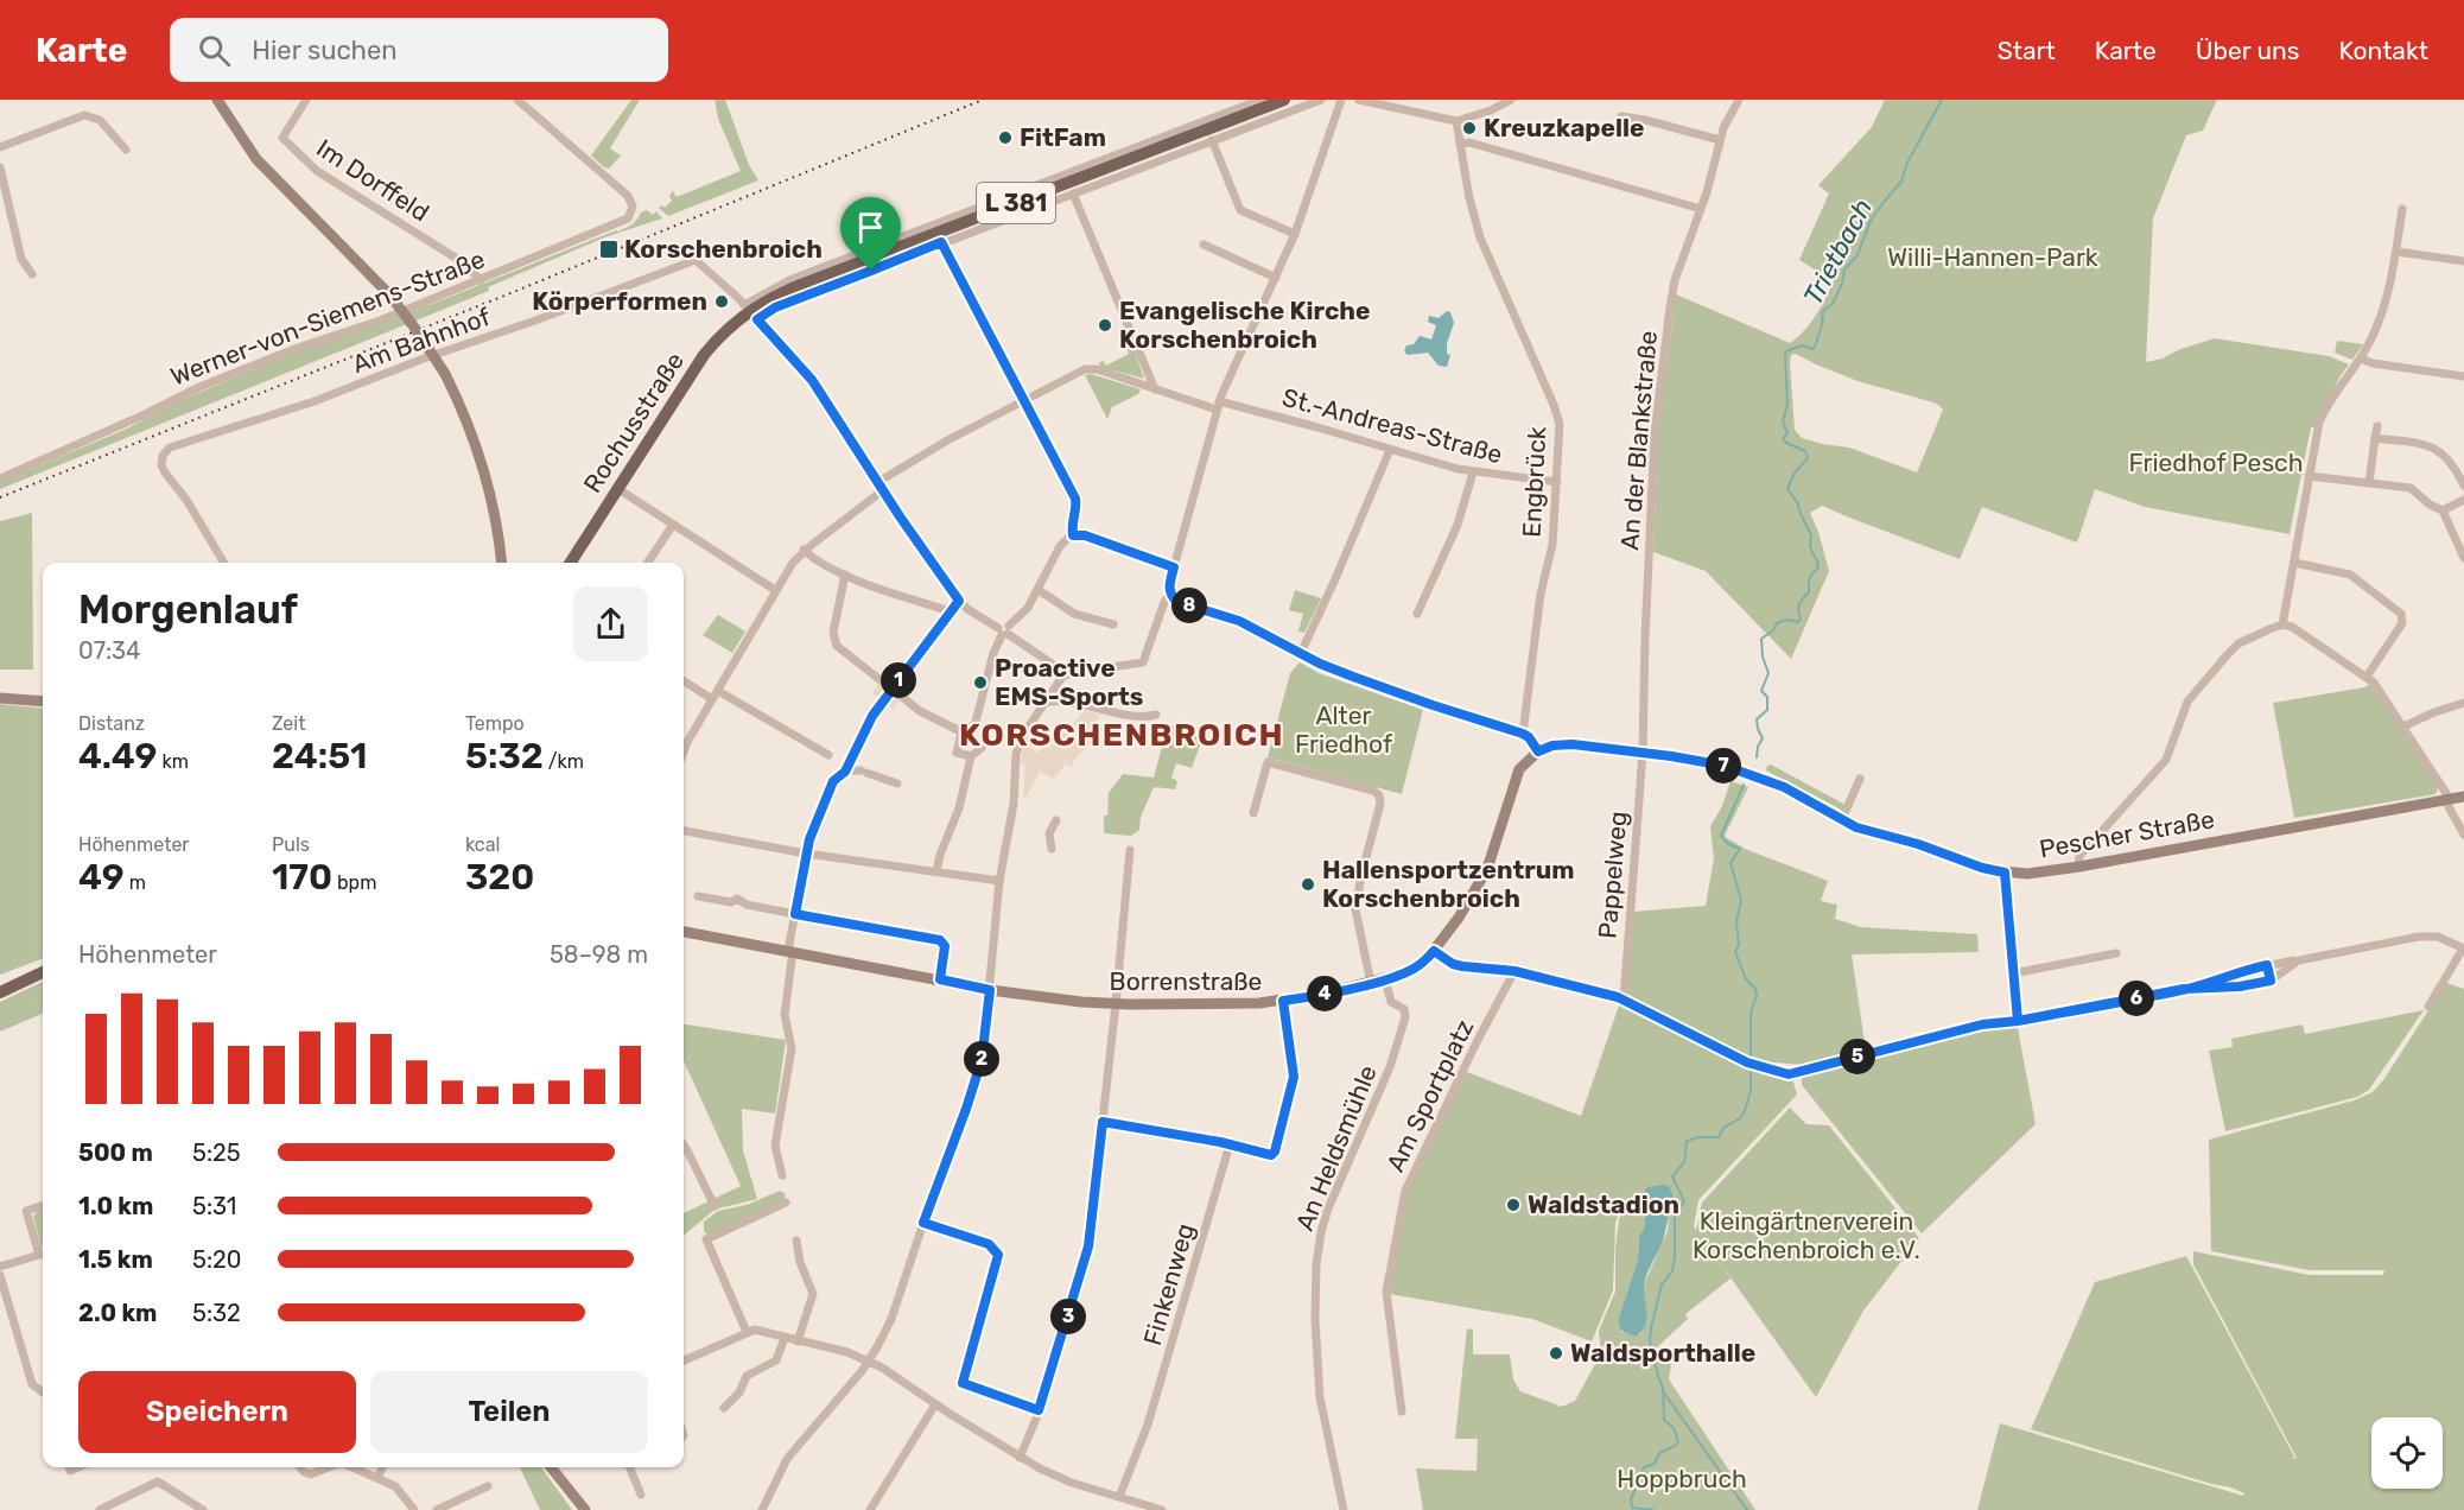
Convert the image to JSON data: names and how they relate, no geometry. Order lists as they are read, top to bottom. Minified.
{"streets":{"main road":["L 381","Rochusstraße","Pescher Straße","Borrenstraße"],"street":["Im Dorffeld","Werner-von-Siemens-Straße","Am Bahnhof","St.-Andreas-Straße","An der Blankstraße","Engbrück","Pappelweg","Am Sportplatz","An Heldsmühle","Finkenweg"]},"crossings":[["Im Dorffeld","Werner-von-Siemens-Straße"],["L 381","Am Bahnhof"],["L 381","Rochusstraße"],["Am Bahnhof","Rochusstraße"],["St.-Andreas-Straße","Engbrück"],["An der Blankstraße","Pescher Straße"],["An der Blankstraße","Pappelweg"],["Pescher Straße","Pappelweg"],["Borrenstraße","An Heldsmühle"]],"districts":["KORSCHENBROICH"],"water":["Trietbach"],"parks":["Willi-Hannen-Park","Friedhof Pesch","Alter Friedhof","Kleingärtnerverein Korschenbroich e.V.","Hoppbruch"],"places":{"other":["Kreuzkapelle","FitFam","Körperformen","Evangelische Kirche Korschenbroich","Proactive EMS-Sports","Hallensportzentrum Korschenbroich","Waldstadion","Waldsporthalle"],"transit":["Korschenbroich"]},"page":{"header":"Karte","search":"Hier suchen","nav":["Start","Karte","Über uns","Kontakt"],"heading":["Morgenlauf","07:34"],"pins":["8","1","7","4","6","5","2","3"],"stats":[["Distanz","4.49 km"],["Zeit","24:51"],["Tempo","5:32 /km"],["Höhenmeter","49 m"],["Puls","170 bpm"],["kcal","320"]],"chart":["Höhenmeter","58–98 m"],"list":[{"name":"500 m","note":"5:25"},{"name":"1.0 km","note":"5:31"},{"name":"1.5 km","note":"5:20"},{"name":"2.0 km","note":"5:32"}],"buttons":["Speichern","Teilen"]}}
